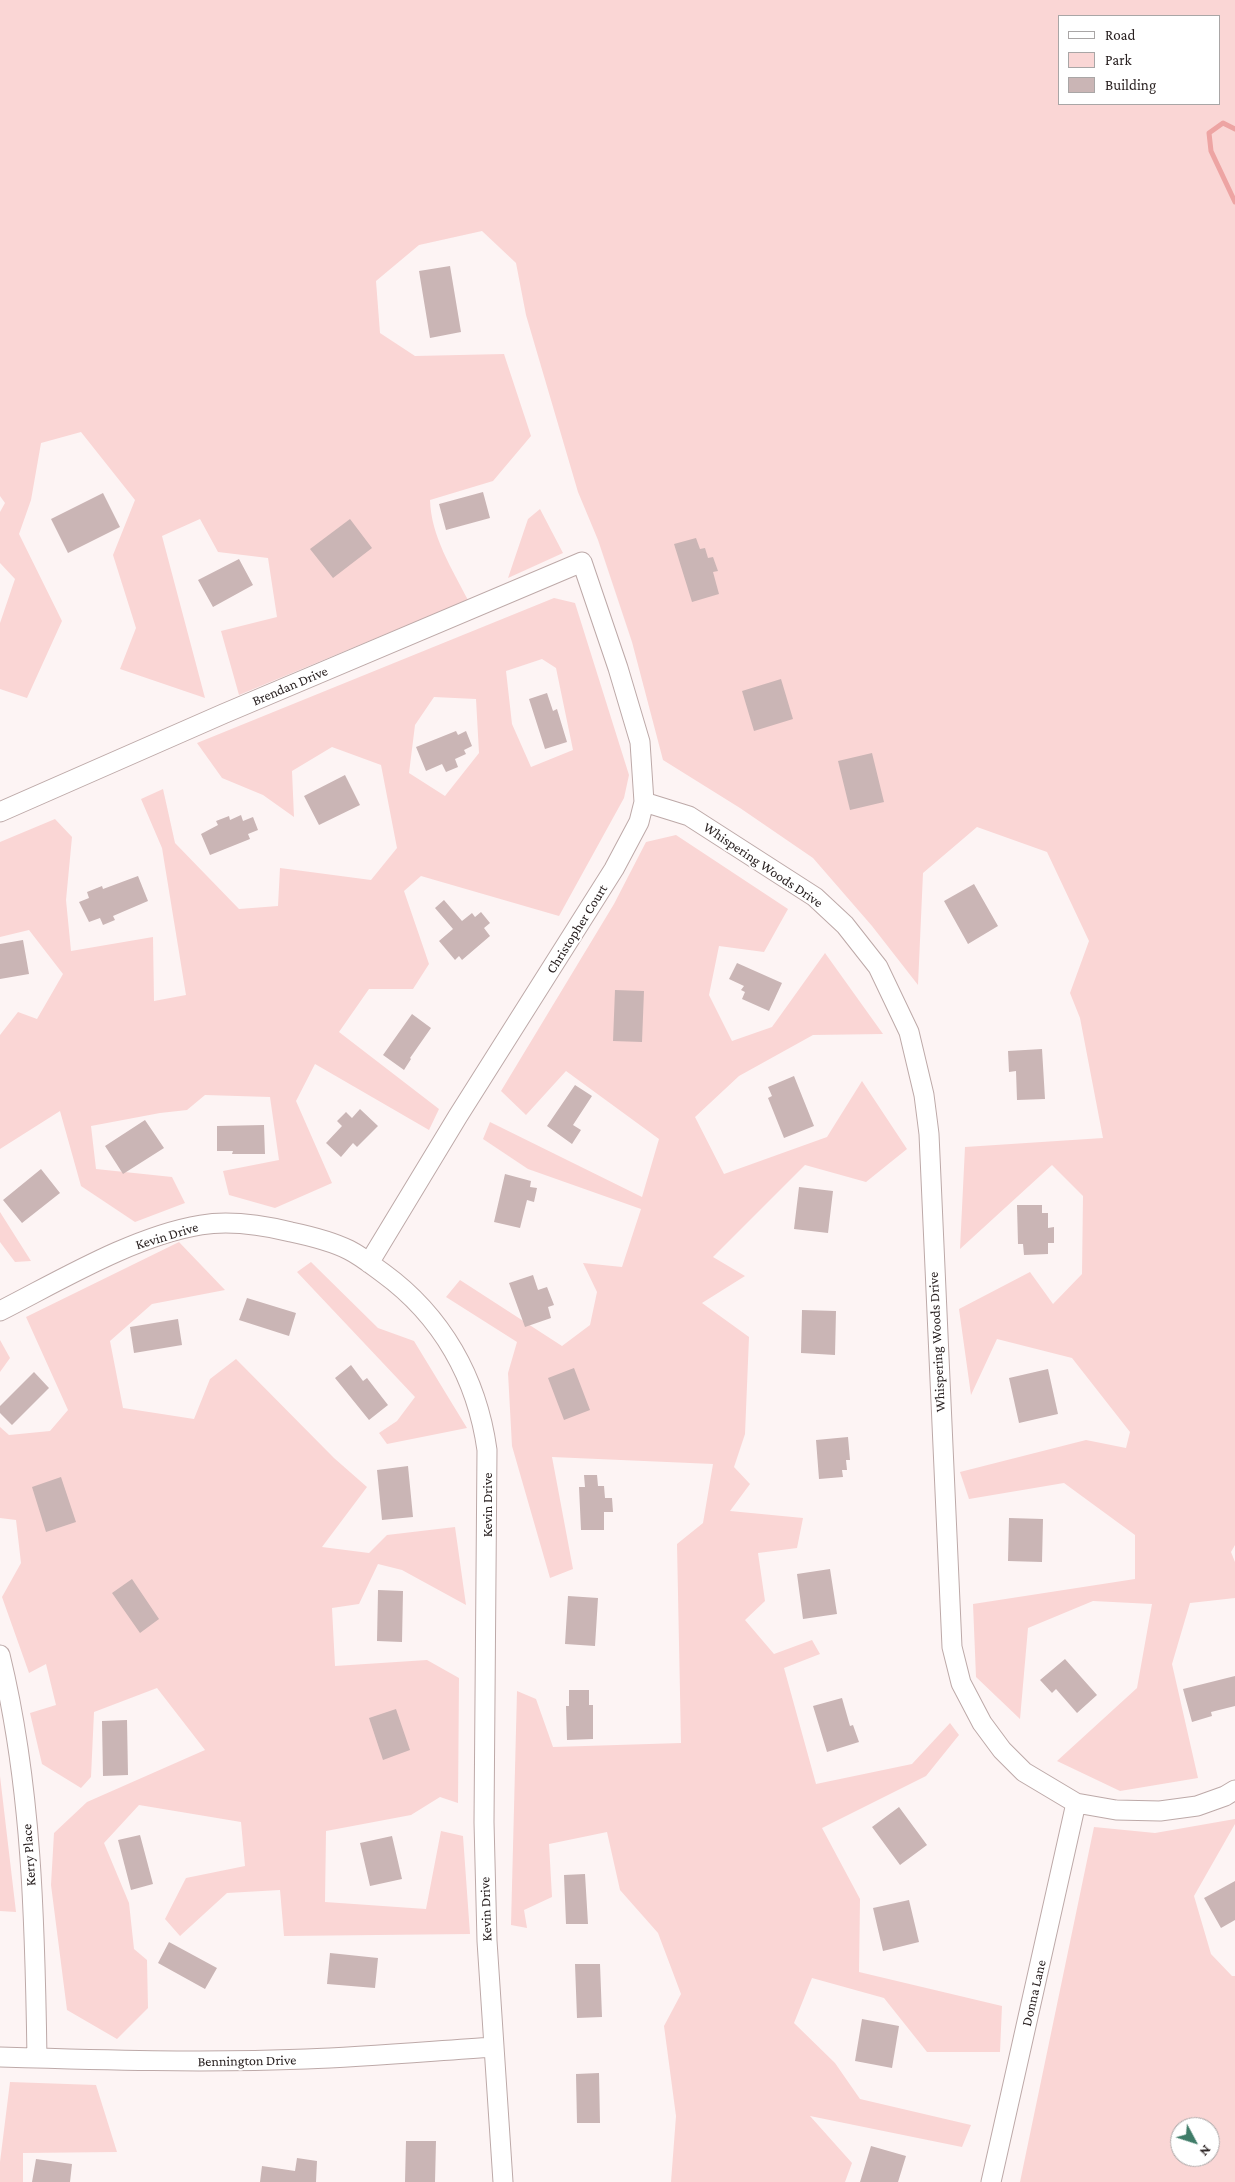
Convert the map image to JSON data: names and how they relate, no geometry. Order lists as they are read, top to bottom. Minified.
{"streets":{"street":["Brendan Drive","Whispering Woods Drive","Christopher Court","Kevin Drive","Kerry Place","Donna Lane","Bennington Drive"]},"crossings":[["Brendan Drive","Christopher Court"],["Whispering Woods Drive","Christopher Court"],["Whispering Woods Drive","Donna Lane"],["Christopher Court","Kevin Drive"],["Kevin Drive","Bennington Drive"],["Kerry Place","Bennington Drive"]],"legend":["Road","Park","Building"],"north":"bottom right"}
